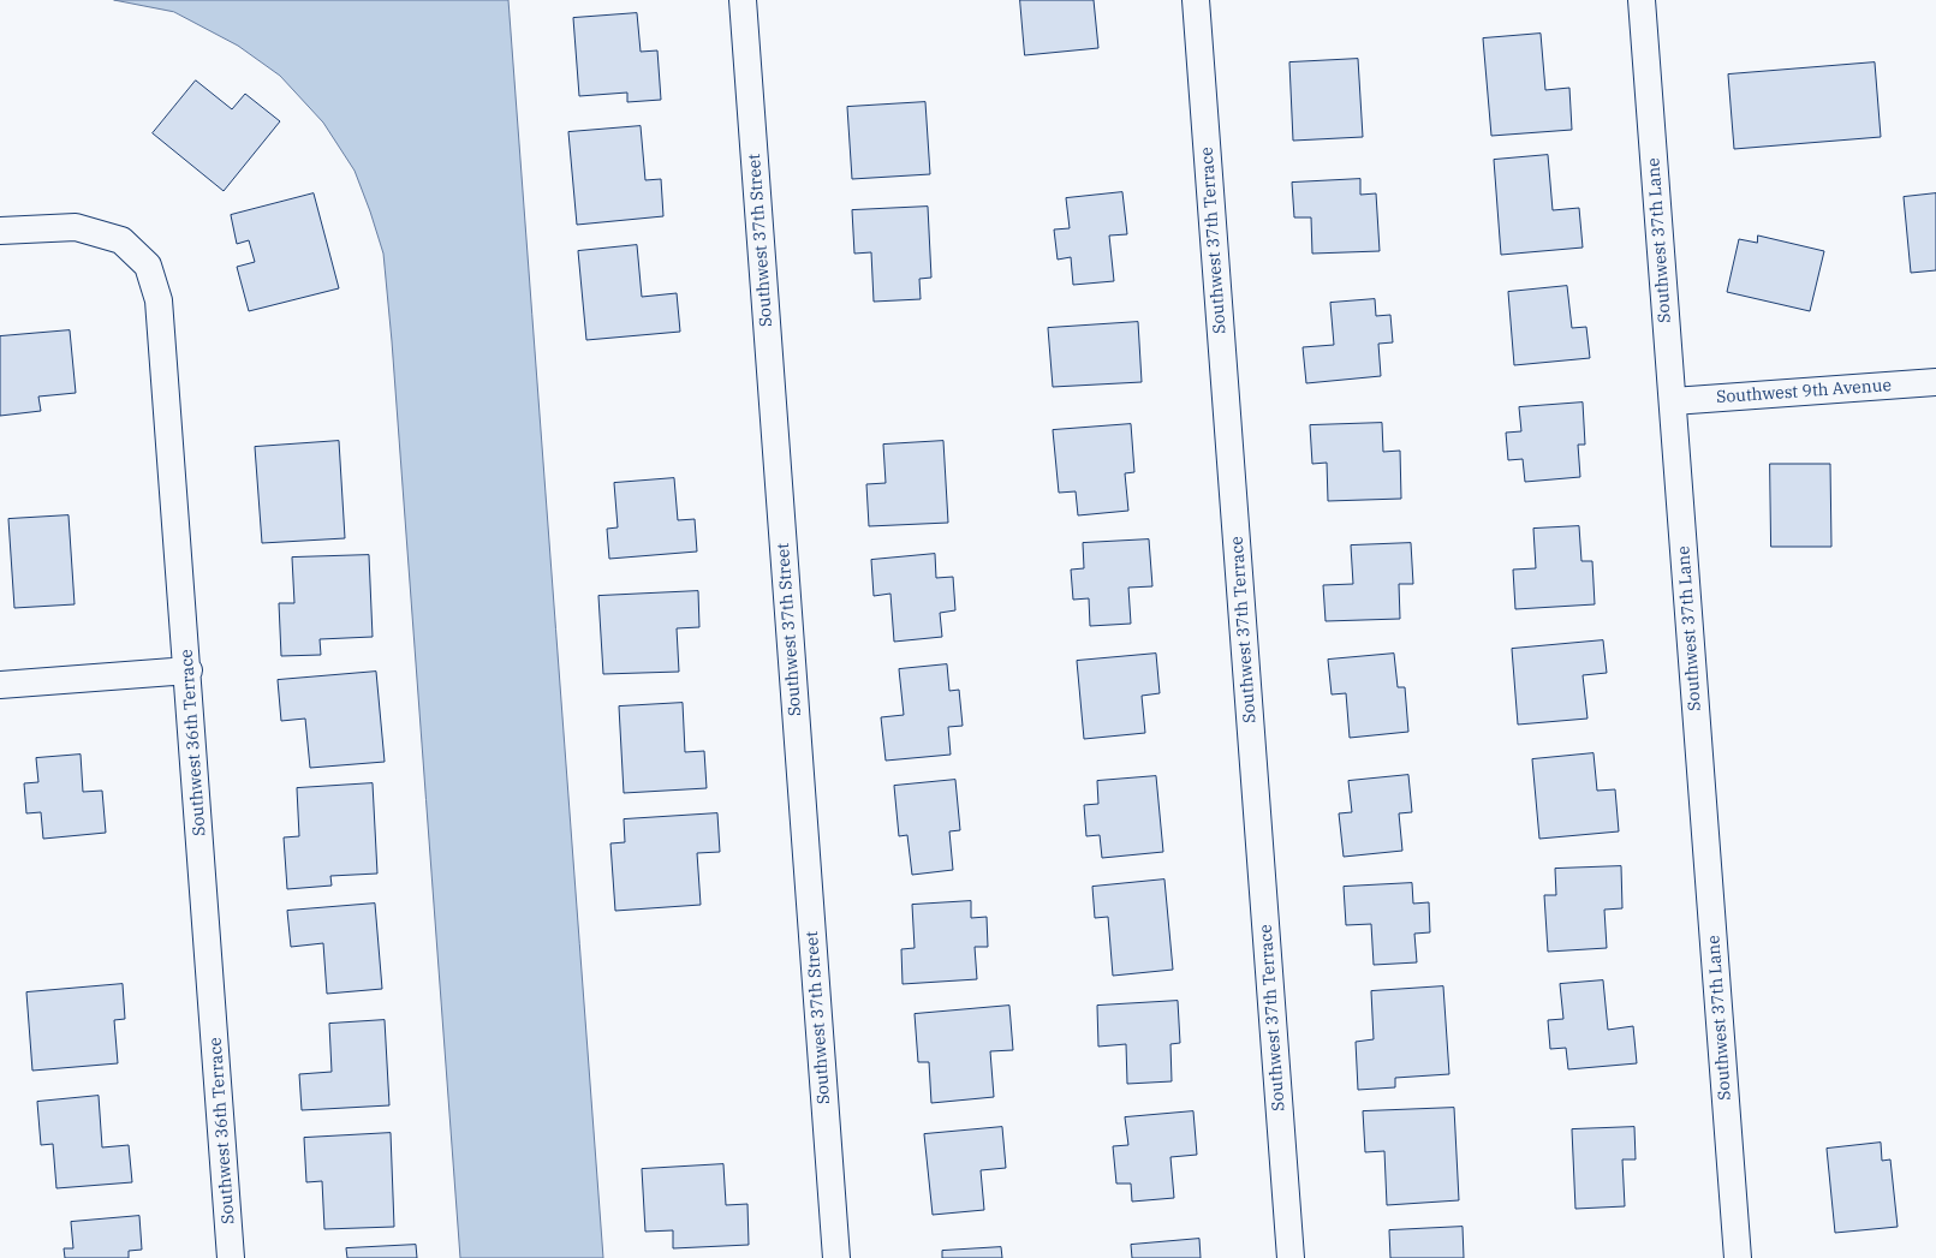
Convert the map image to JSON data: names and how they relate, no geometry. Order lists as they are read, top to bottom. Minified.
{"streets":{"street":["Southwest 37th Street","Southwest 37th Terrace","Southwest 37th Lane","Southwest 9th Avenue","Southwest 36th Terrace"]},"crossings":[["Southwest 37th Lane","Southwest 9th Avenue"]]}
